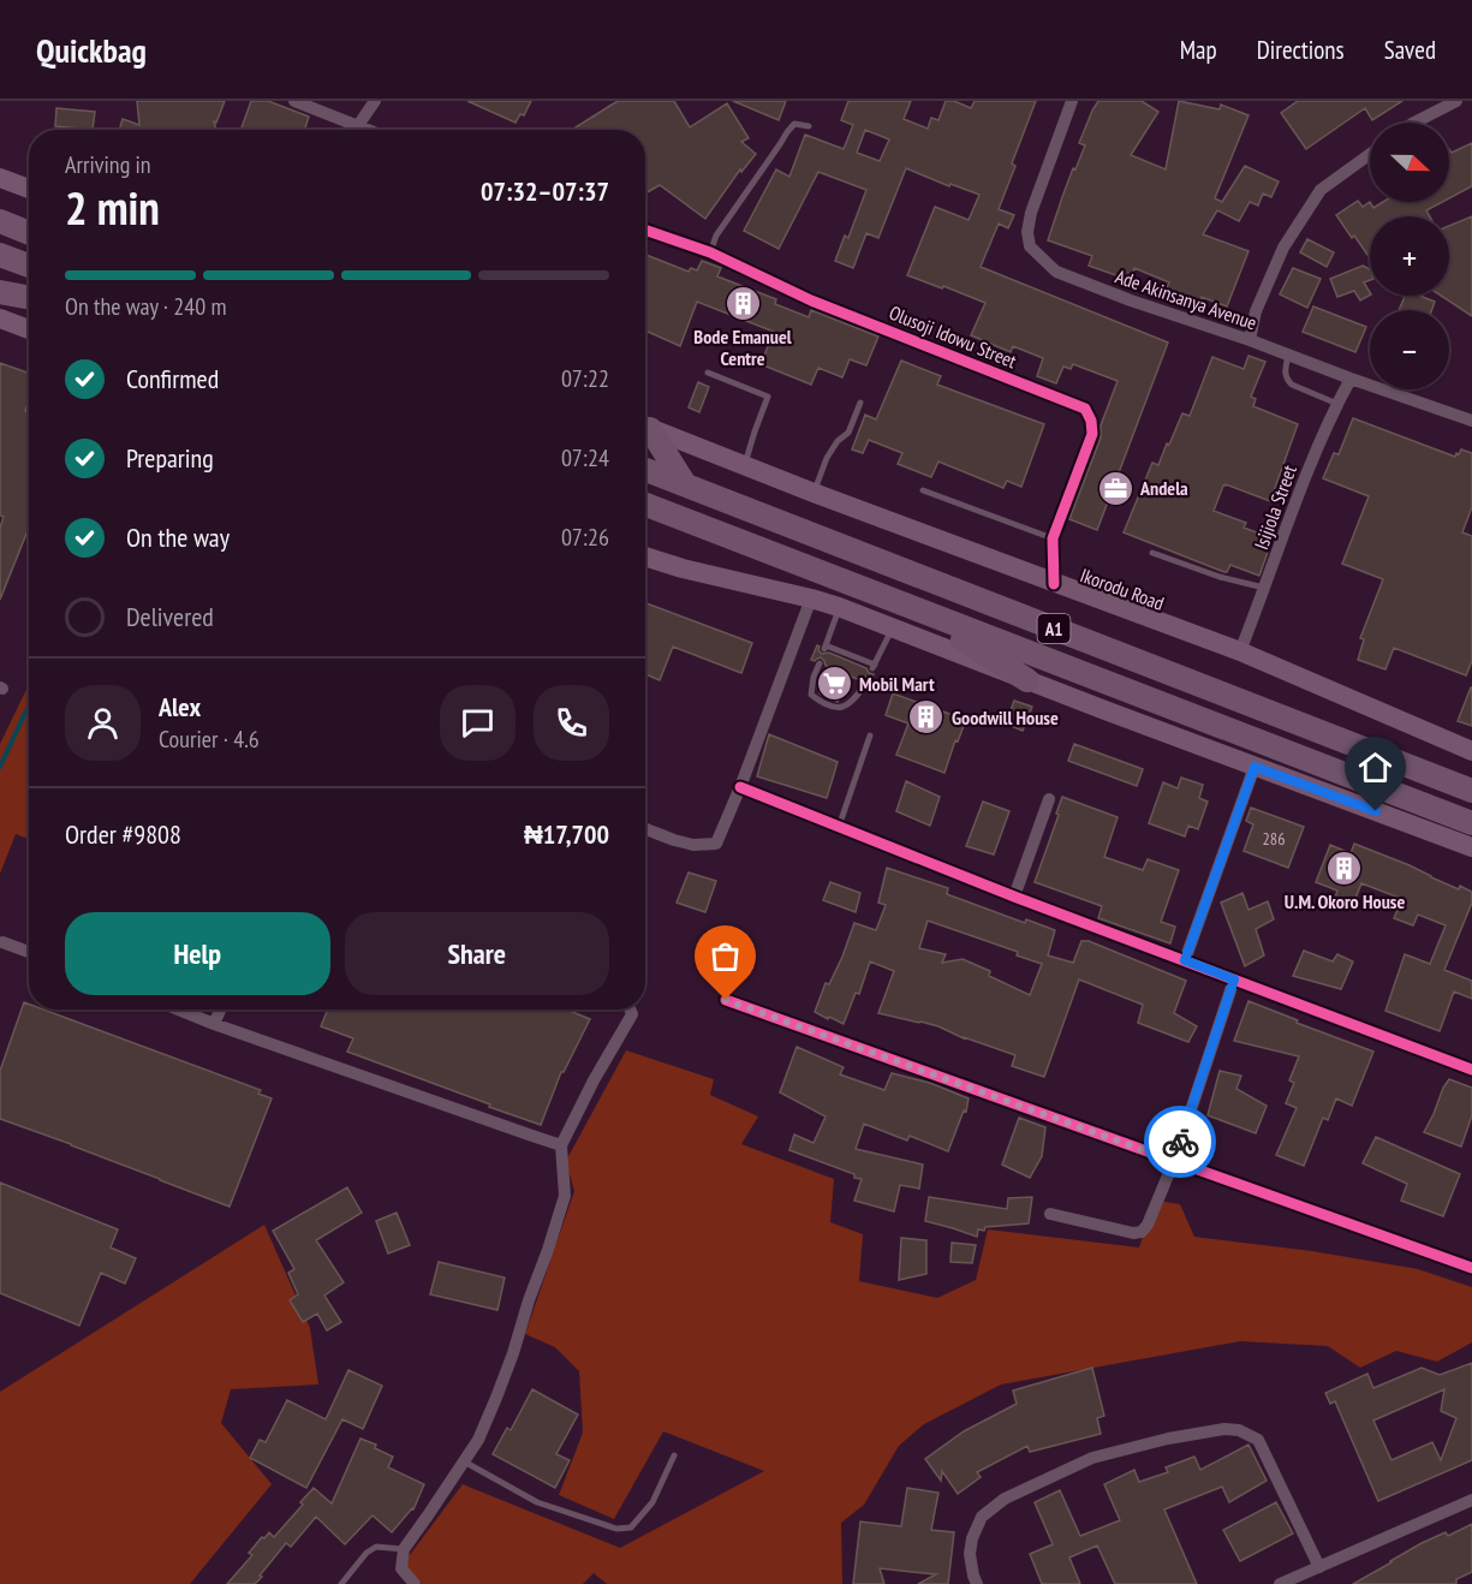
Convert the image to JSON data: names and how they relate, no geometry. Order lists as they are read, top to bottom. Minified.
{"streets":{"highway":["A1"],"main road":["Ikorodu Road"],"street":["Ade Akinsanya Avenue","Olusoji Idowu Street","Isijiola Street"]},"crossings":[["Ade Akinsanya Avenue","Isijiola Street"],["Olusoji Idowu Street","Ikorodu Road"],["Isijiola Street","Ikorodu Road"]],"places":{"building":["Bode Emanuel Centre","Goodwill House","U.M. Okoro House"],"office":["Andela"],"supermarket":["Mobil Mart"]},"house_numbers":["286"],"north":"right","page":{"header":"Quickbag","nav":["Map","Directions","Saved"],"map_buttons":["+","−"],"heading":["2 min","Arriving in","07:32–07:37"],"panel":["Alex","Courier · 4.6","Order #9808","₦17,700"],"bar":"On the way · 240 m","list":[["Confirmed","07:22"],["Preparing","07:24"],["On the way","07:26"],"Delivered"],"buttons":["Help","Share"]}}
